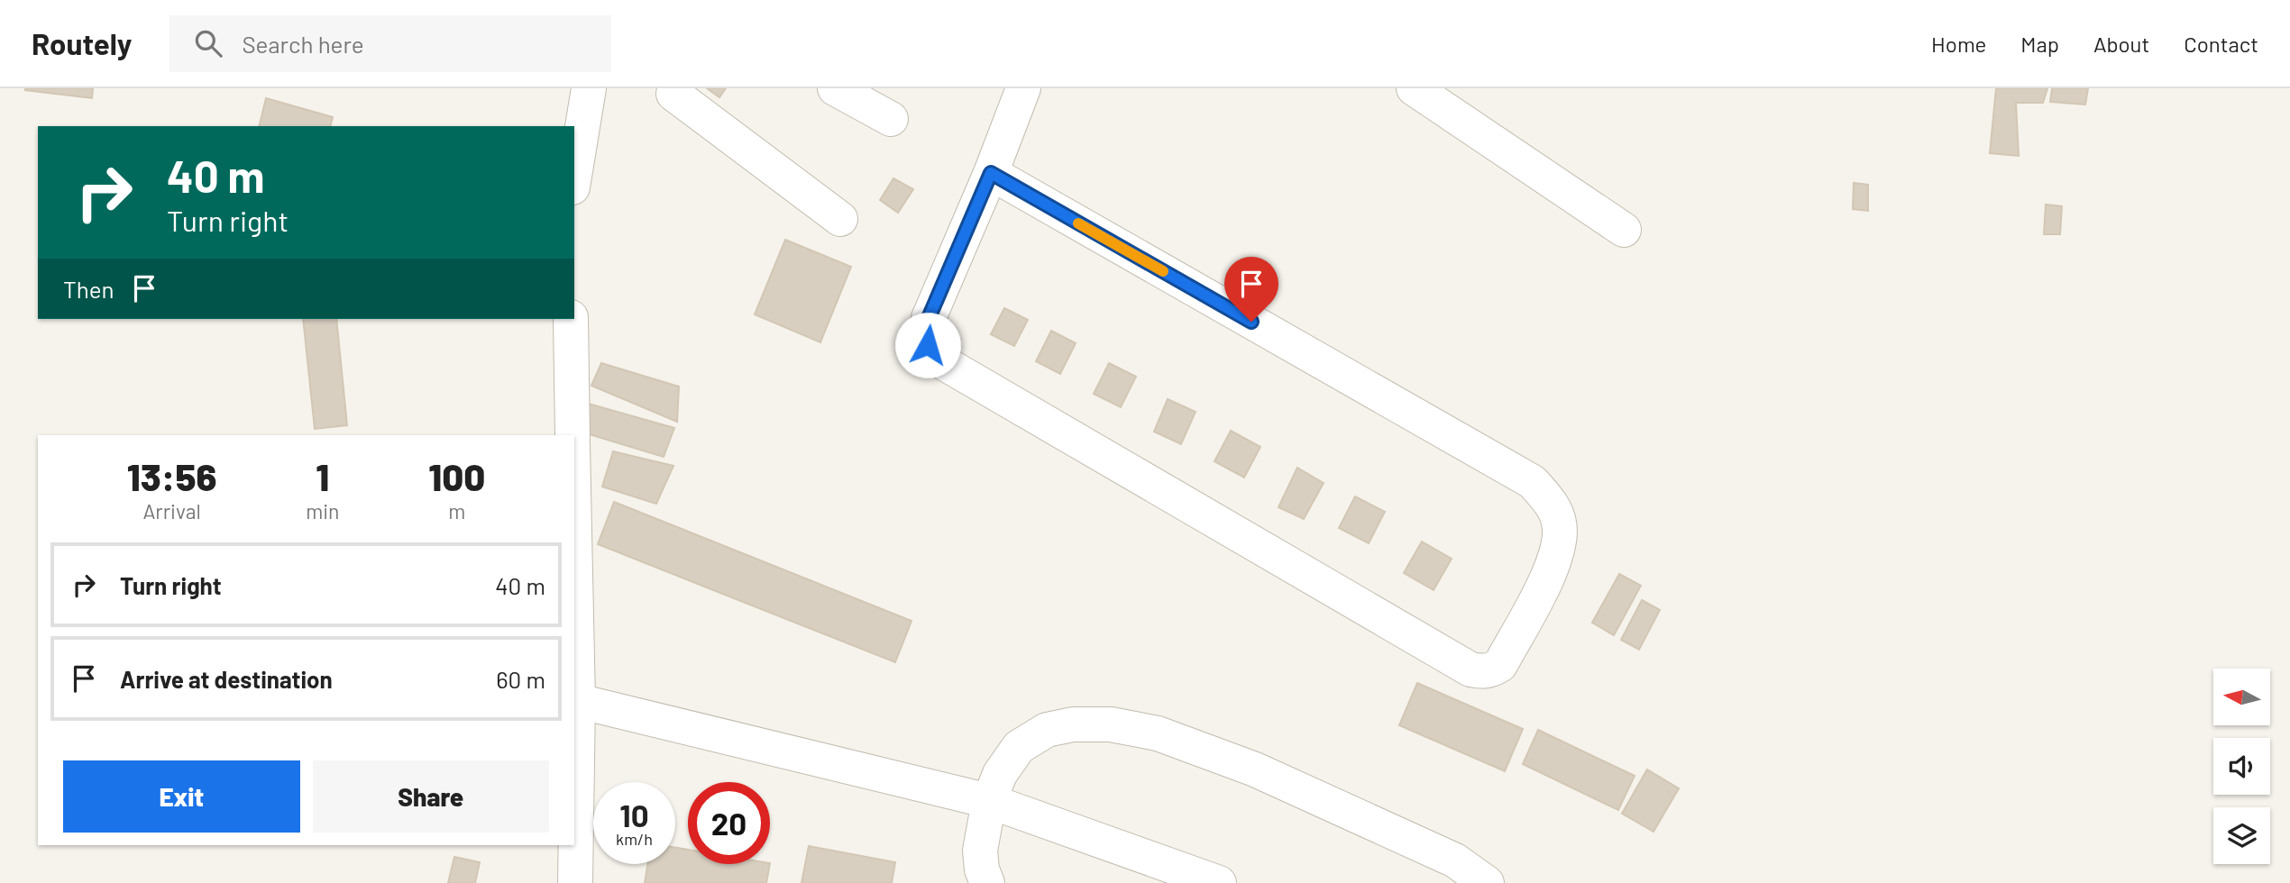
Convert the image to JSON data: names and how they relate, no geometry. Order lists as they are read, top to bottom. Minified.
{"north":"left","page":{"header":"Routely","search":"Search here","nav":["Home","Map","About","Contact"],"turn":["40 m","Turn right"],"then":"Then","eta":["13:56","Arrival","1","min","100","m"],"list":[{"name":"Turn right","value":"40 m"},{"name":"Arrive at destination","value":"60 m"}],"buttons":["Exit","Share"],"speed":"10 km/h","limit":"20"}}
